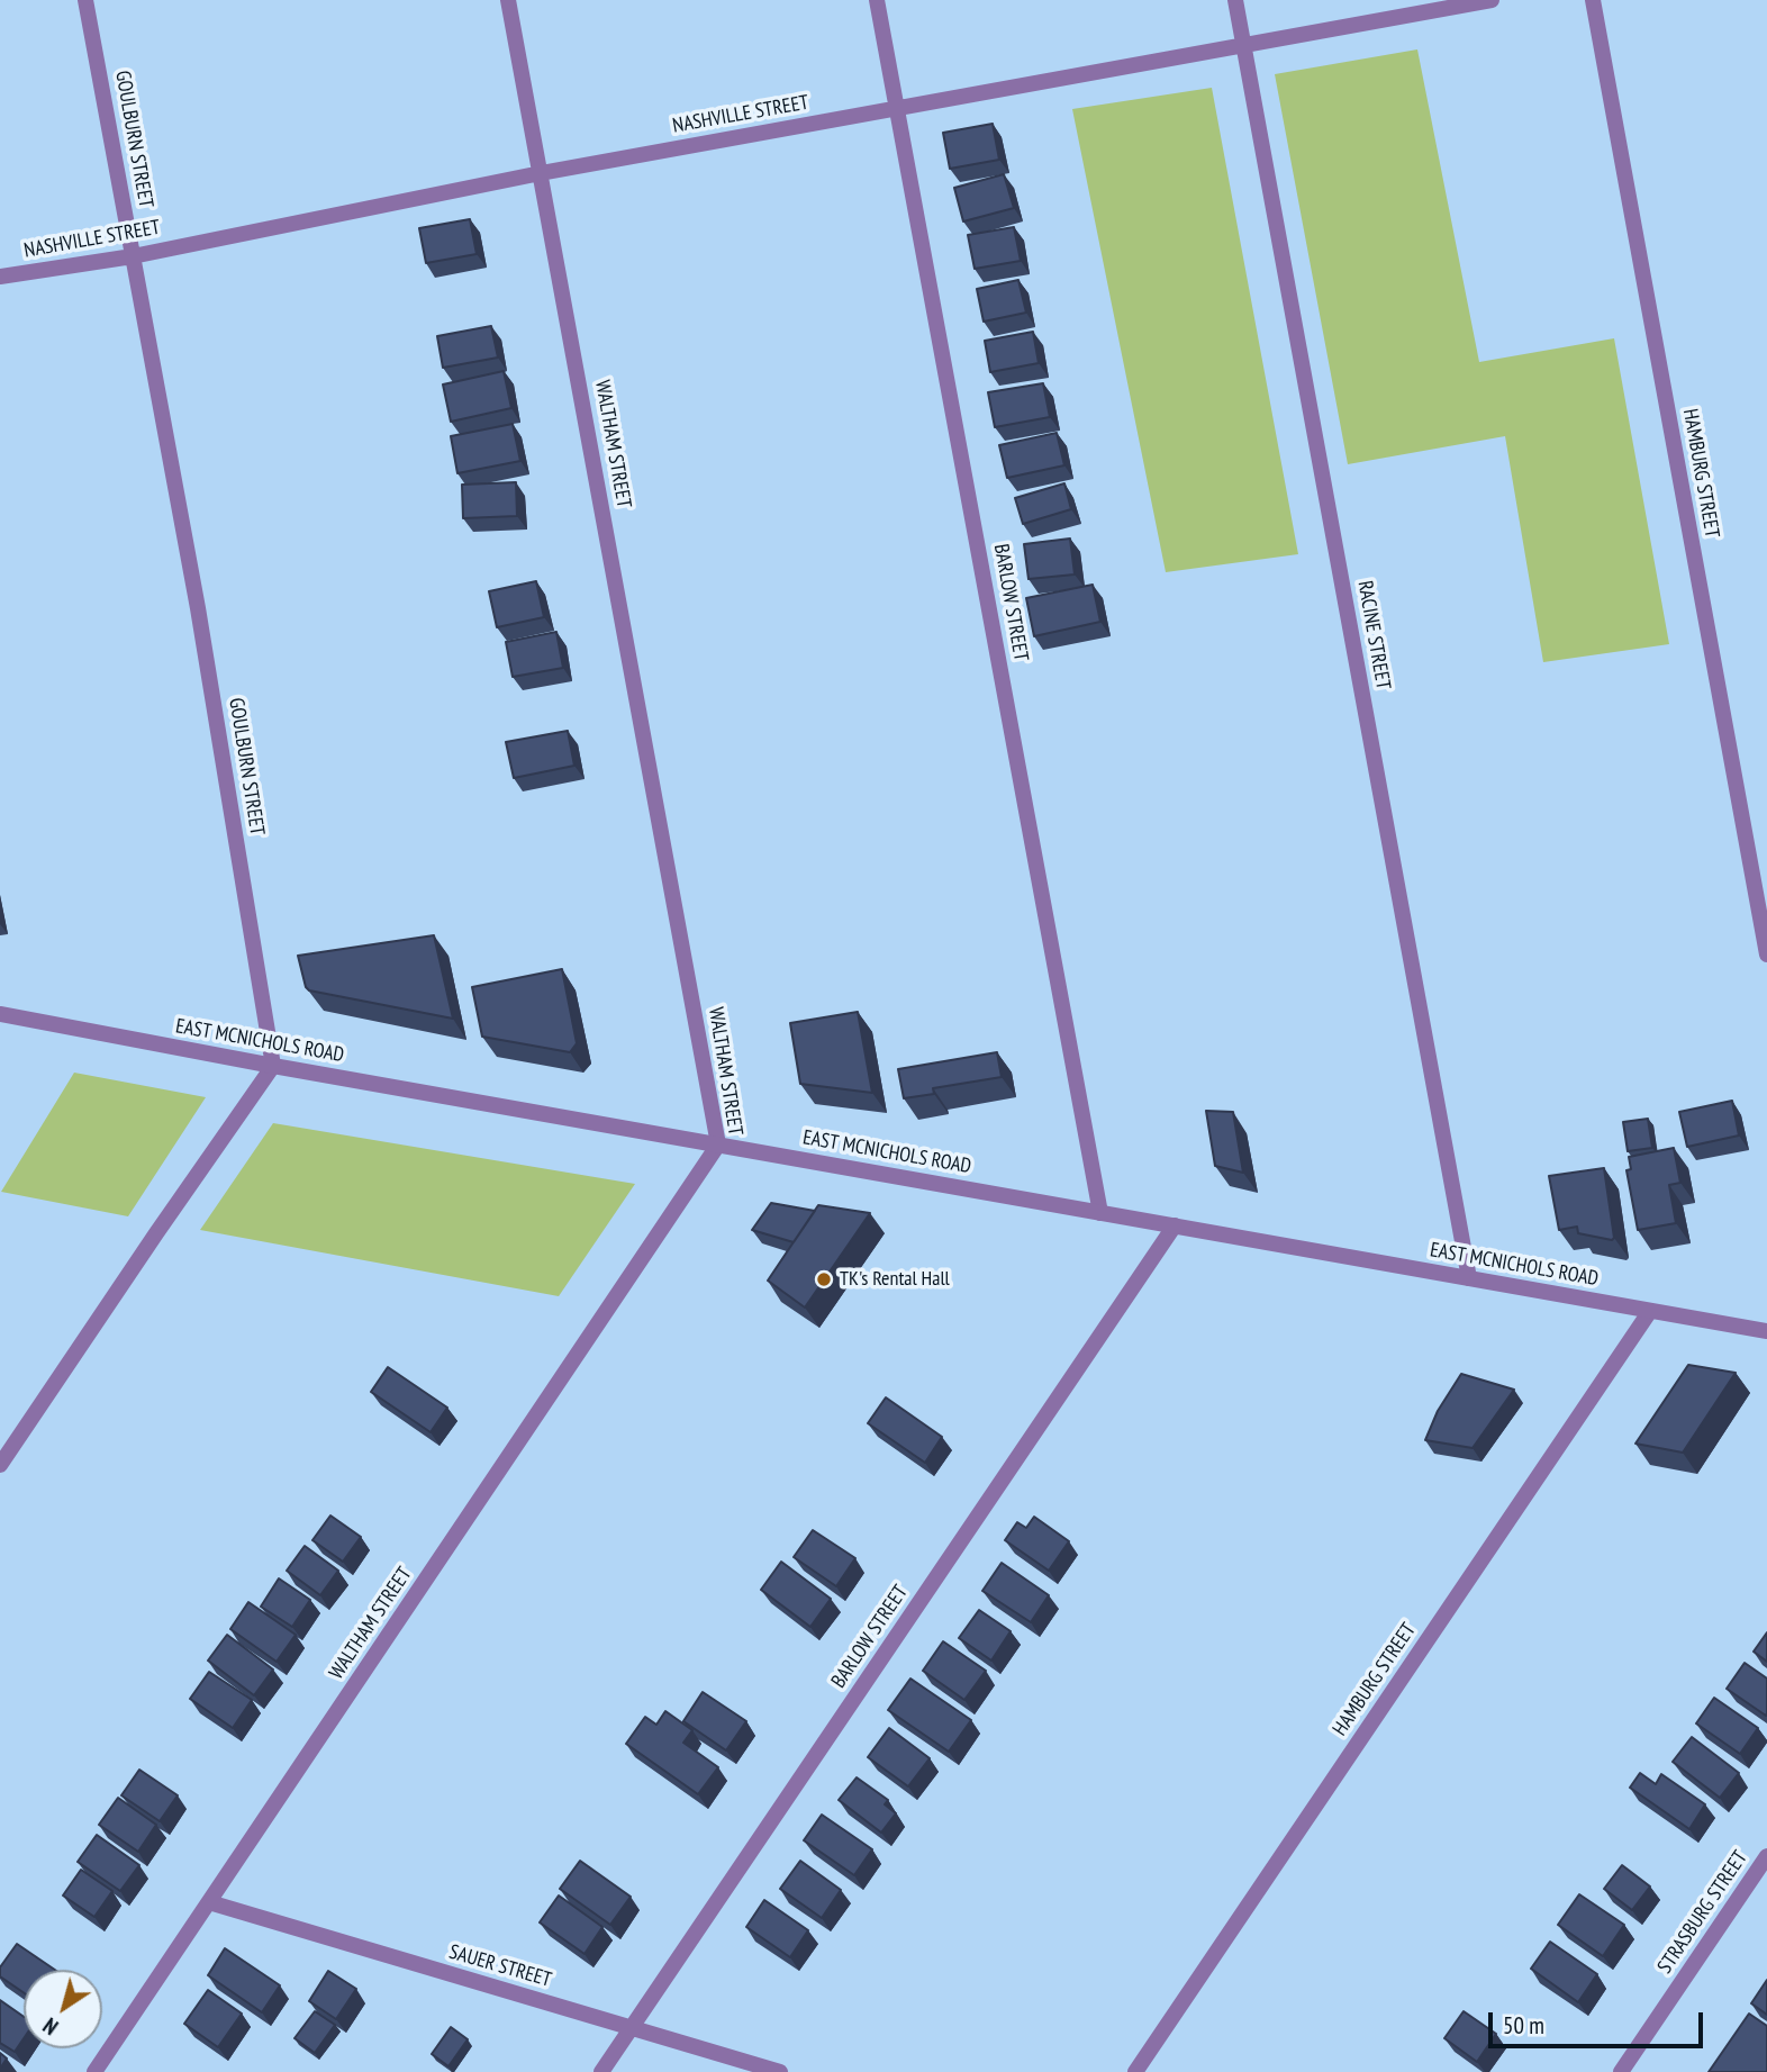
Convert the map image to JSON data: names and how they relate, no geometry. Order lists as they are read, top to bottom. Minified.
{"streets":{"street":["NASHVILLE STREET","GOULBURN STREET","WALTHAM STREET","HAMBURG STREET","BARLOW STREET","RACINE STREET","EAST MCNICHOLS ROAD","STRASBURG STREET","SAUER STREET"]},"crossings":[["NASHVILLE STREET","GOULBURN STREET"],["NASHVILLE STREET","WALTHAM STREET"],["NASHVILLE STREET","BARLOW STREET"],["NASHVILLE STREET","RACINE STREET"],["GOULBURN STREET","EAST MCNICHOLS ROAD"],["WALTHAM STREET","EAST MCNICHOLS ROAD"],["WALTHAM STREET","SAUER STREET"],["HAMBURG STREET","EAST MCNICHOLS ROAD"],["BARLOW STREET","EAST MCNICHOLS ROAD"],["BARLOW STREET","SAUER STREET"],["RACINE STREET","EAST MCNICHOLS ROAD"]],"places":["TK's Rental Hall"],"scale_bar":"50 m","north":"bottom left"}
